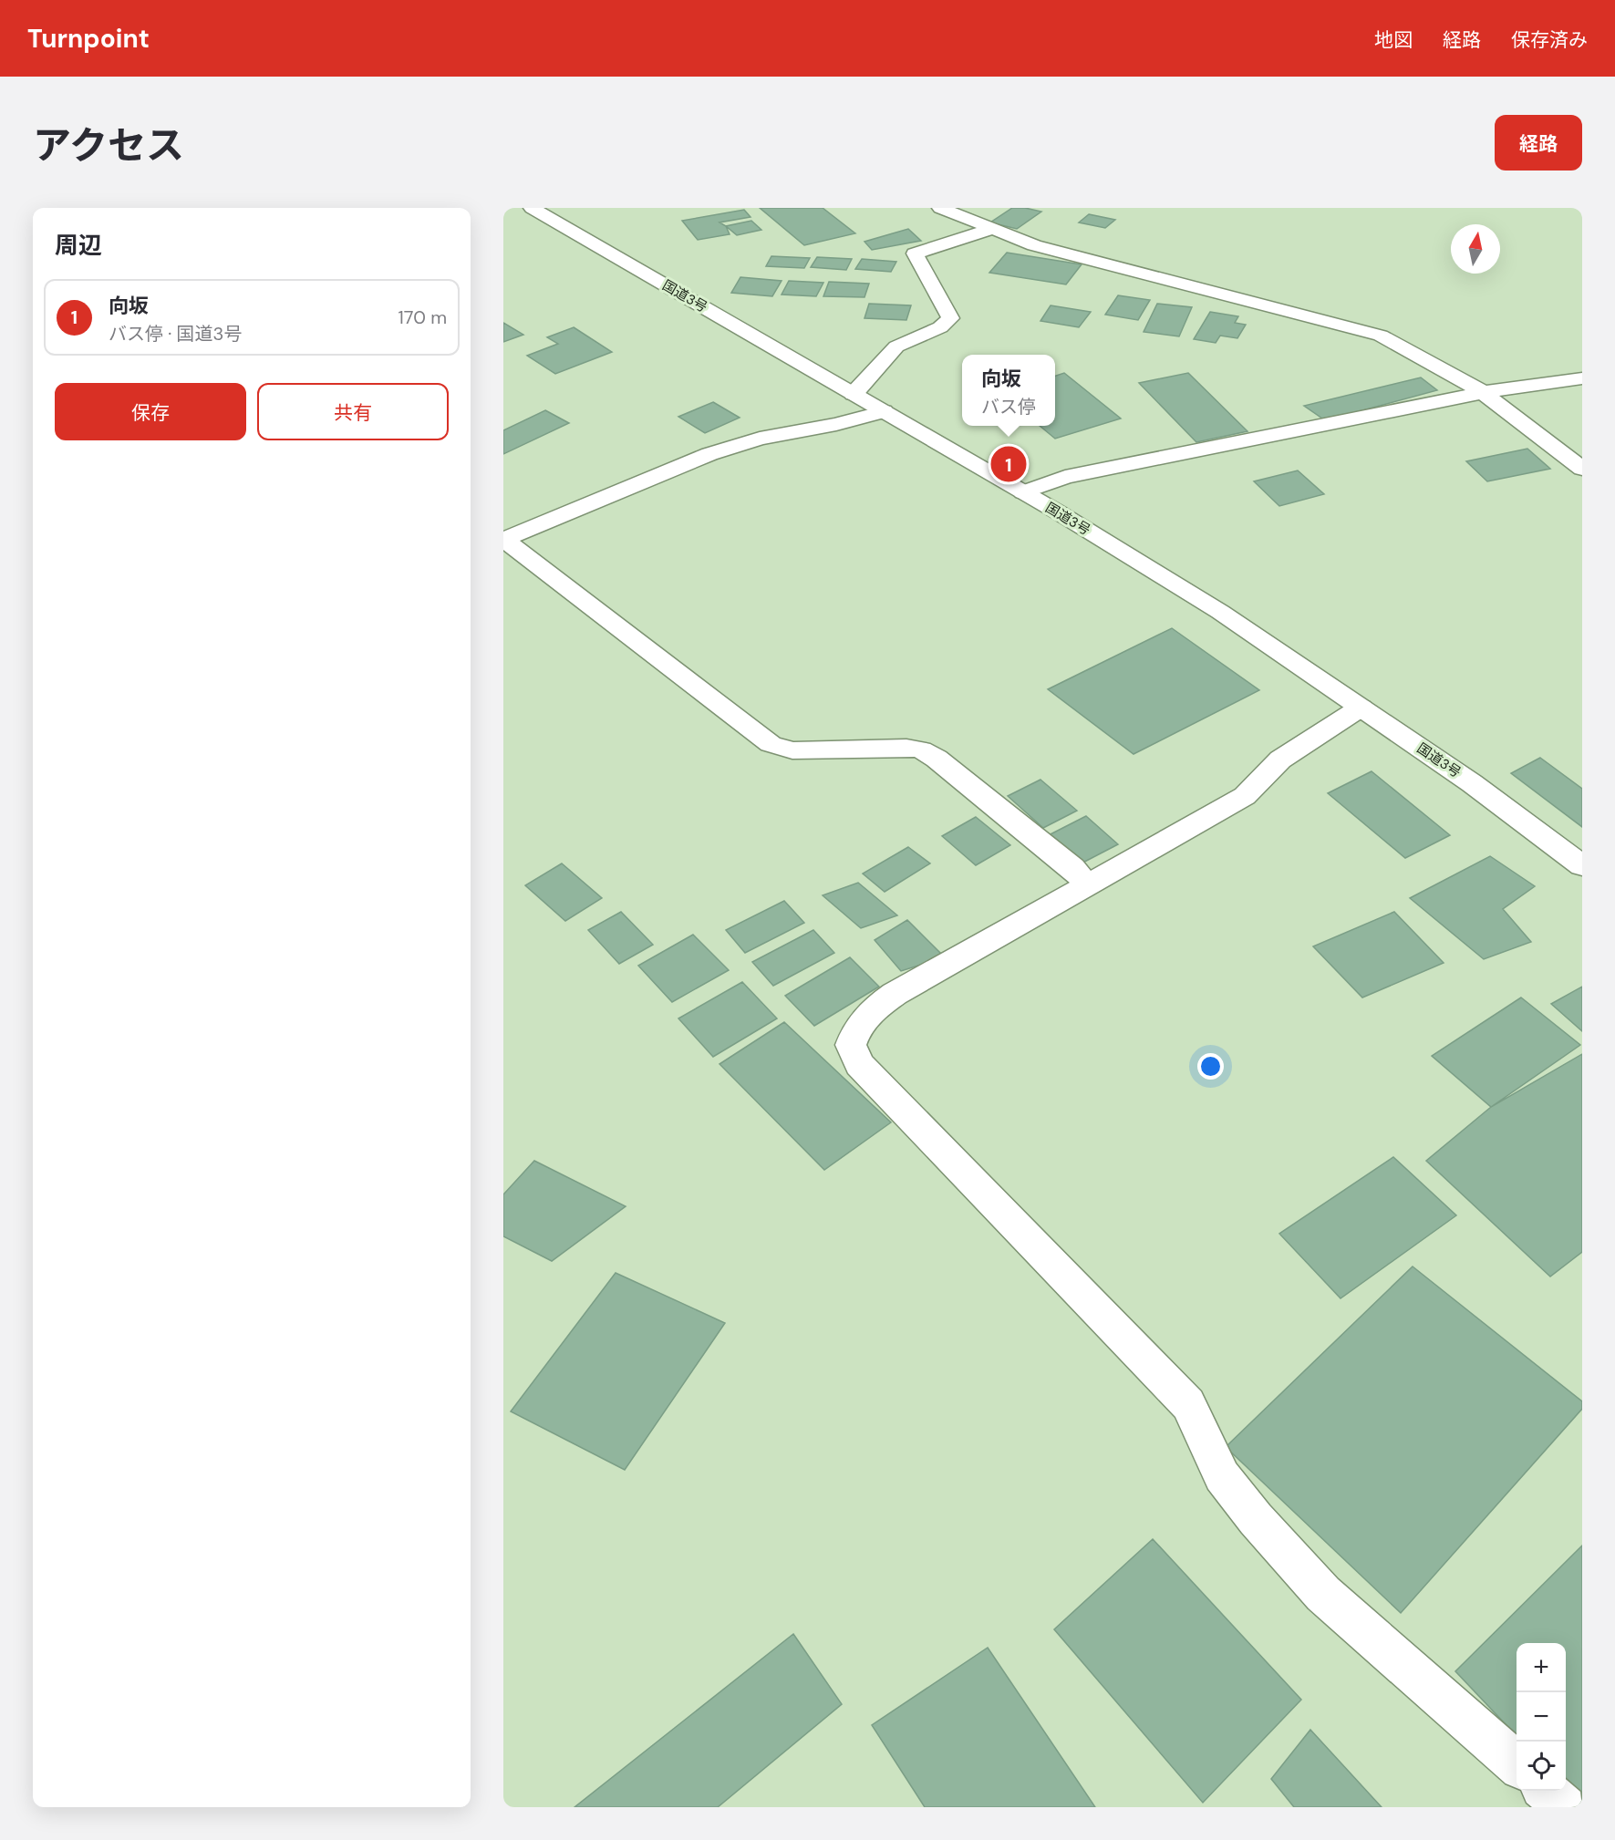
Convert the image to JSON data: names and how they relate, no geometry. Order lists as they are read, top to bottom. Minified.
{"streets":{"main road":["国道3号"]},"north":"top","page":{"header":"Turnpoint","nav":["地図","経路","保存済み"],"title":"アクセス","buttons":["経路",["保存","共有"]],"heading":"周辺","list":[{"mark":"1","name":"向坂","note":"バス停 · 国道3号","value":"170 m"}],"popup":["向坂","バス停"],"pins":"1","map_buttons":["+","−"]}}
